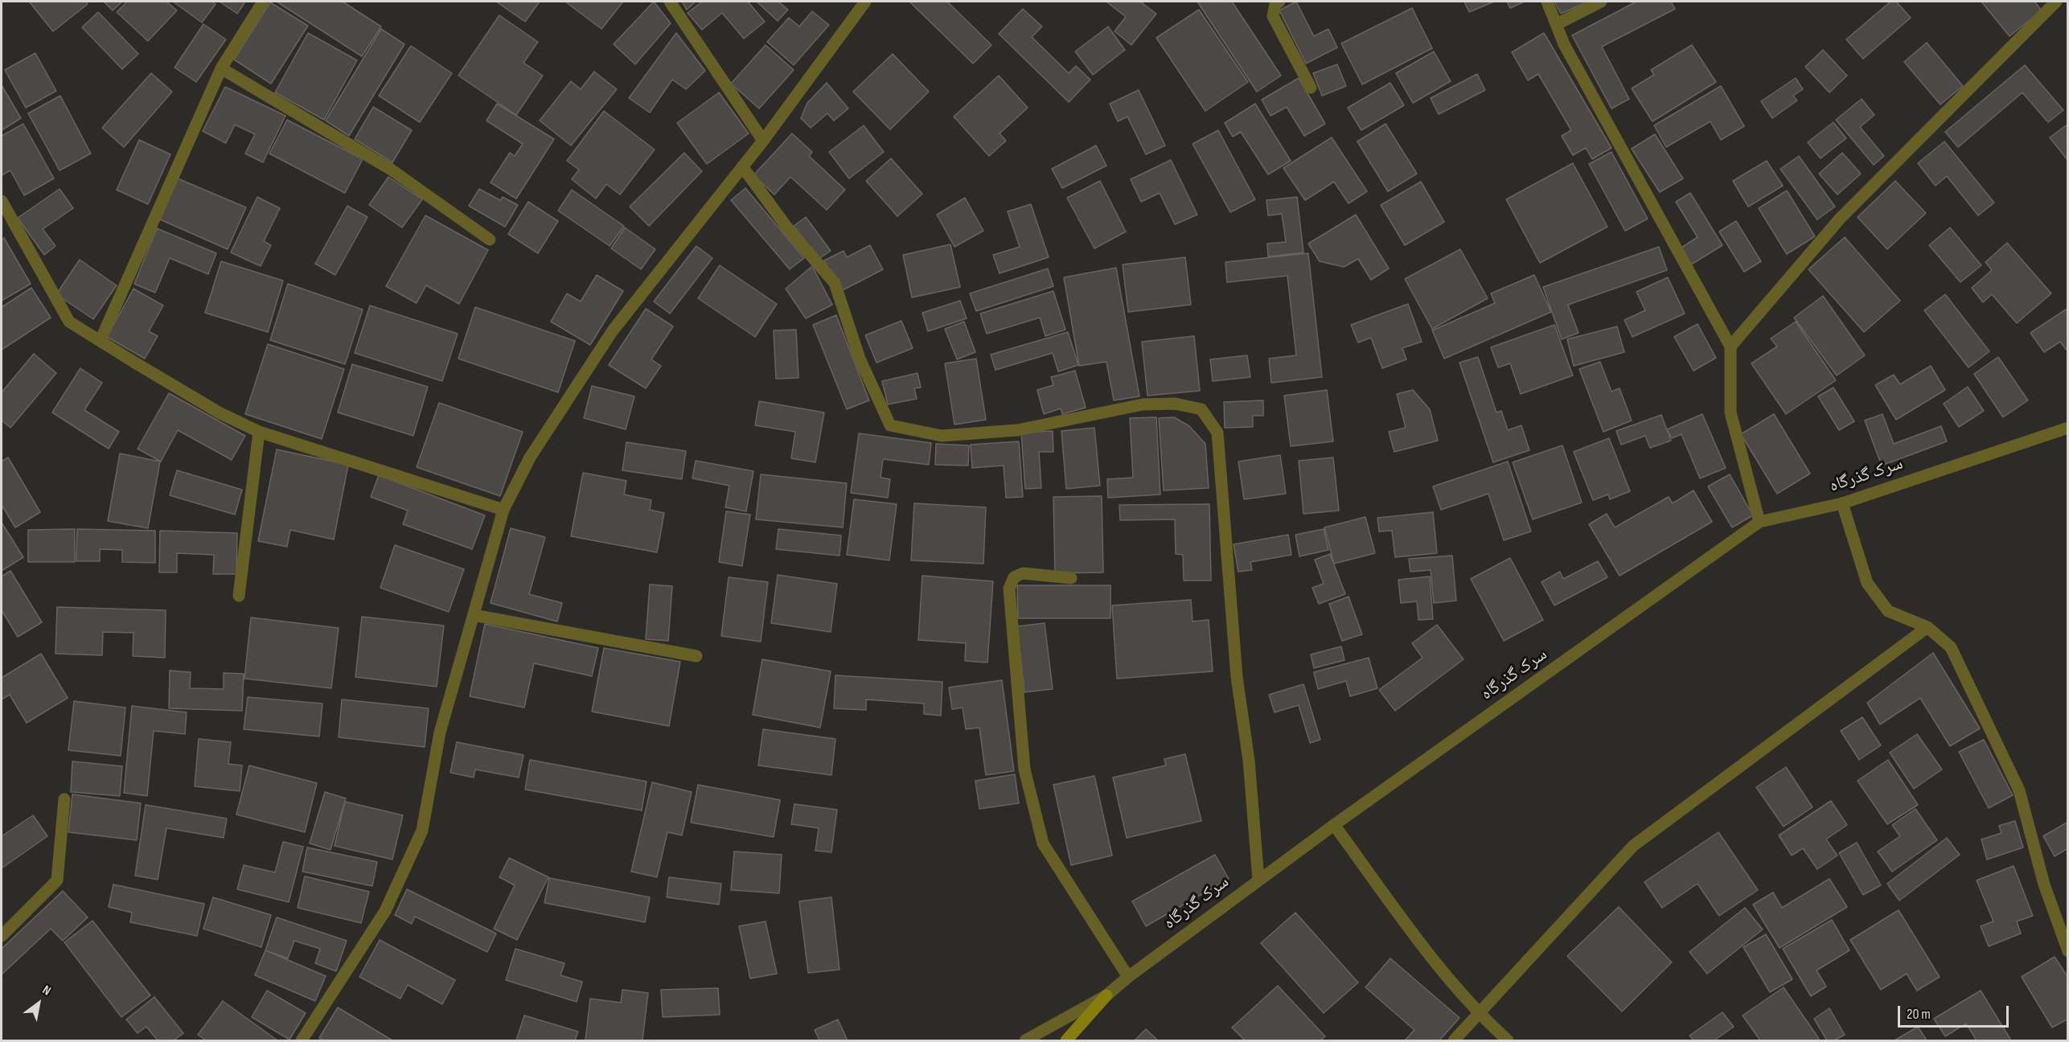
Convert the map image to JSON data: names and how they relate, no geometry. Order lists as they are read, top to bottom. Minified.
{"streets":{"street":["سرک گذرگاه"]},"scale_bar":"20 m","north":"top right"}
